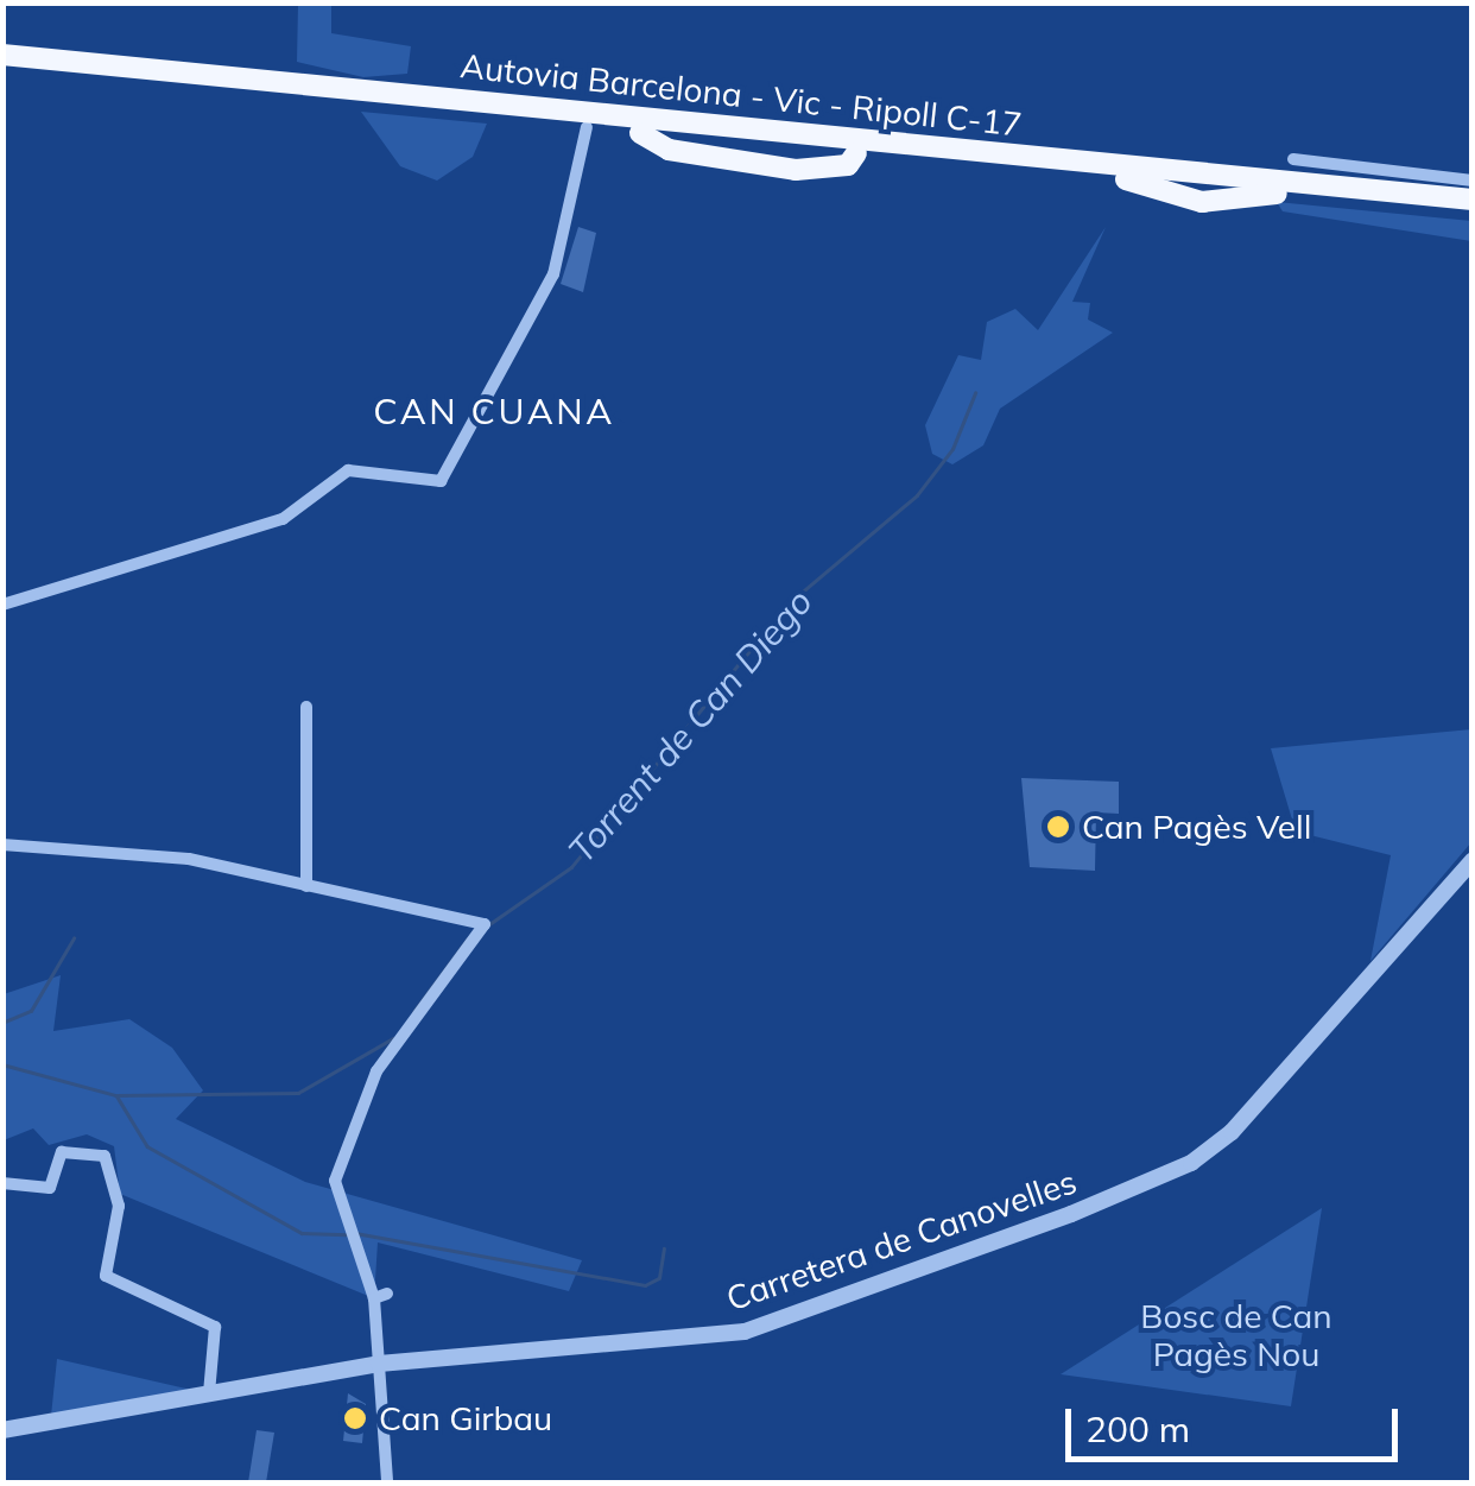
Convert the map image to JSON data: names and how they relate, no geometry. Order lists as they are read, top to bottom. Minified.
{"streets":{"highway":["Autovia Barcelona - Vic - Ripoll C-17"],"street":["Carretera de Canovelles"]},"districts":["CAN CUANA"],"water":["Torrent de Can Diego"],"parks":["Bosc de Can Pagès Nou"],"places":["Can Pagès Vell","Can Girbau"],"scale_bar":"200 m"}
